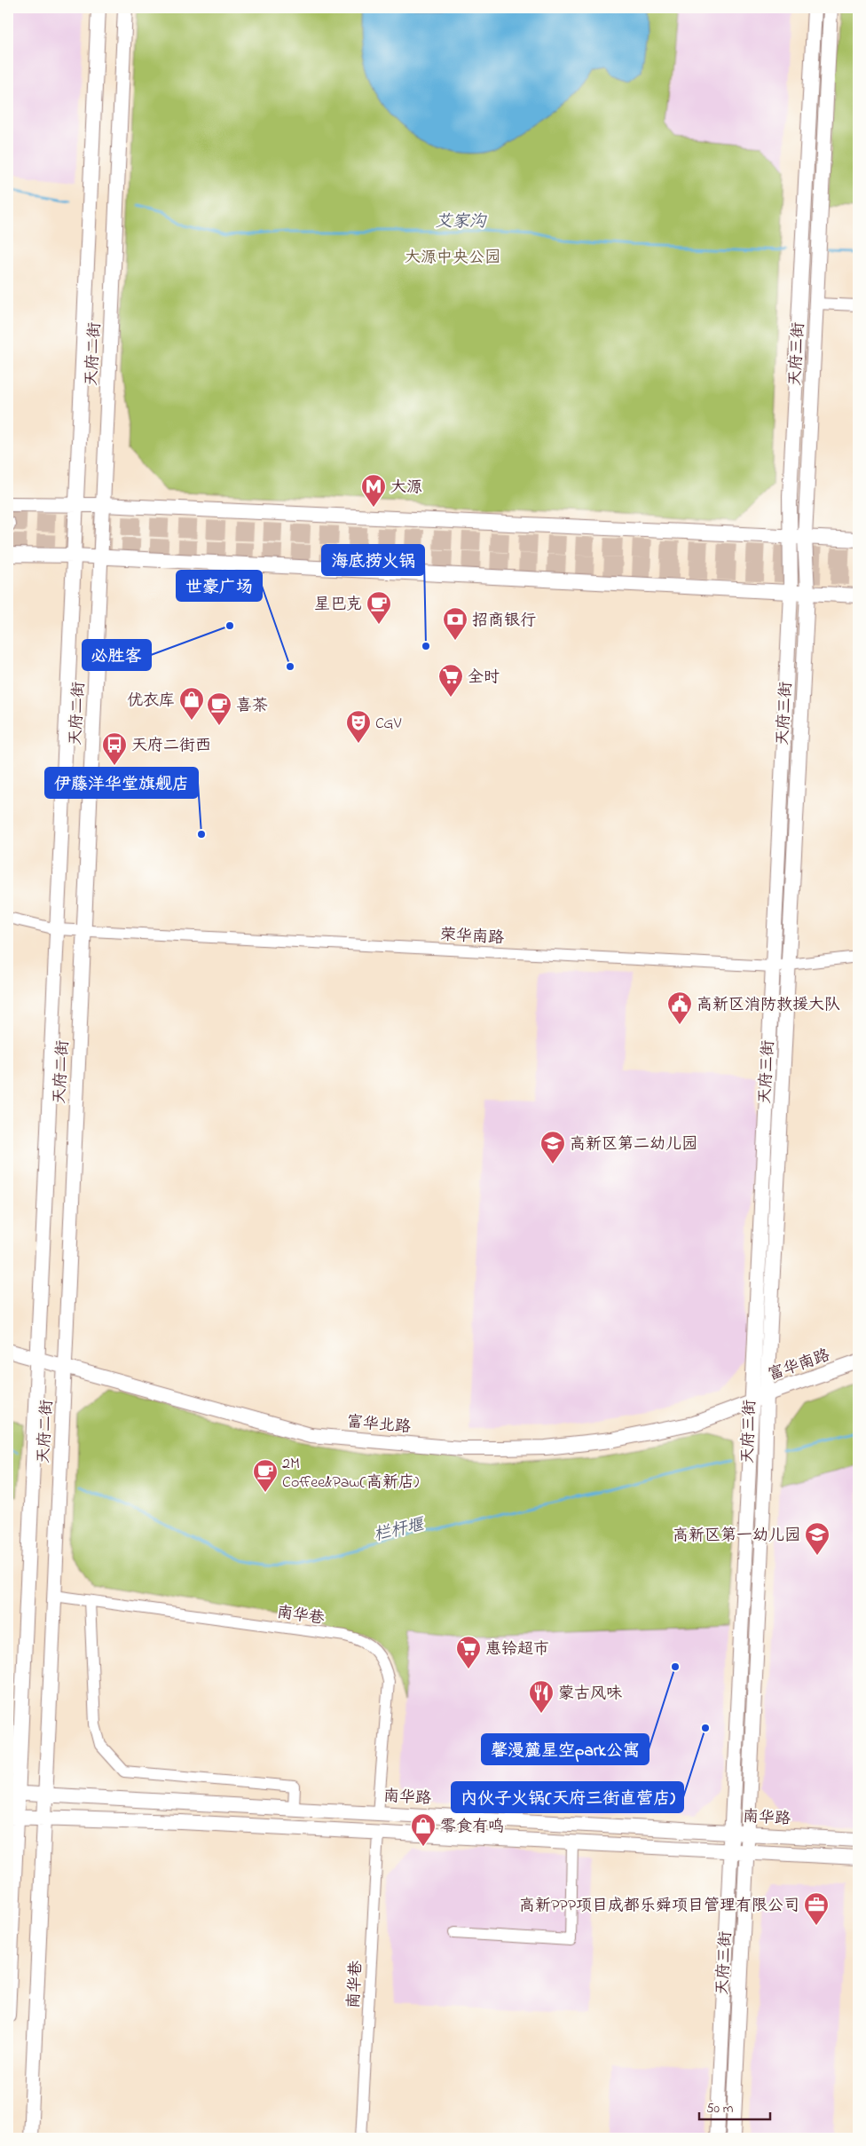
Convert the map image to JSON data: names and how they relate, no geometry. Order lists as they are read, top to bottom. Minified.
{"streets":{"main road":["天府二街","天府三街","富华南路","富华北路","南华路"],"street":["荣华南路","南华巷"]},"crossings":[["天府二街","荣华南路"],["天府二街","富华北路"],["天府二街","南华巷"],["天府二街","南华路"],["天府三街","荣华南路"],["天府三街","富华南路"],["天府三街","富华北路"],["天府三街","南华路"],["富华南路","富华北路"],["南华巷","南华路"]],"water":["艾家沟","栏杆堰"],"parks":["大源中央公园"],"places":{"metro station":["大源"],"cafe":["星巴克","喜茶","2M Coffee&Paw(高新店)"],"other":["必胜客","海底捞火锅","世豪广场","伊藤洋华堂旗舰店","馨漫麓星空park公寓","内伙子火锅(天府三街直营店)"],"bank":["招商银行"],"supermarket":["全时","惠铃超市"],"shop":["优衣库","零食有鸣"],"theatre":["CGV"],"bus stop":["天府二街西"],"public building":["高新区消防救援大队"],"school or university":["高新区第二幼儿园","高新区第一幼儿园"],"restaurant":["蒙古风味"],"office":["高新PPP项目成都乐舜项目管理有限公司"]},"scale_bar":"50 m"}
